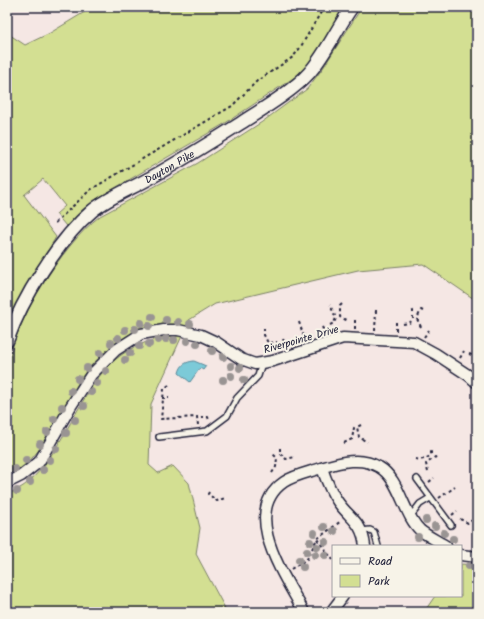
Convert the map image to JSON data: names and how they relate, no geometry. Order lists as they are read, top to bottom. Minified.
{"streets":{"street":["Dayton Pike","Riverpointe Drive"]},"legend":["Road","Park"]}
